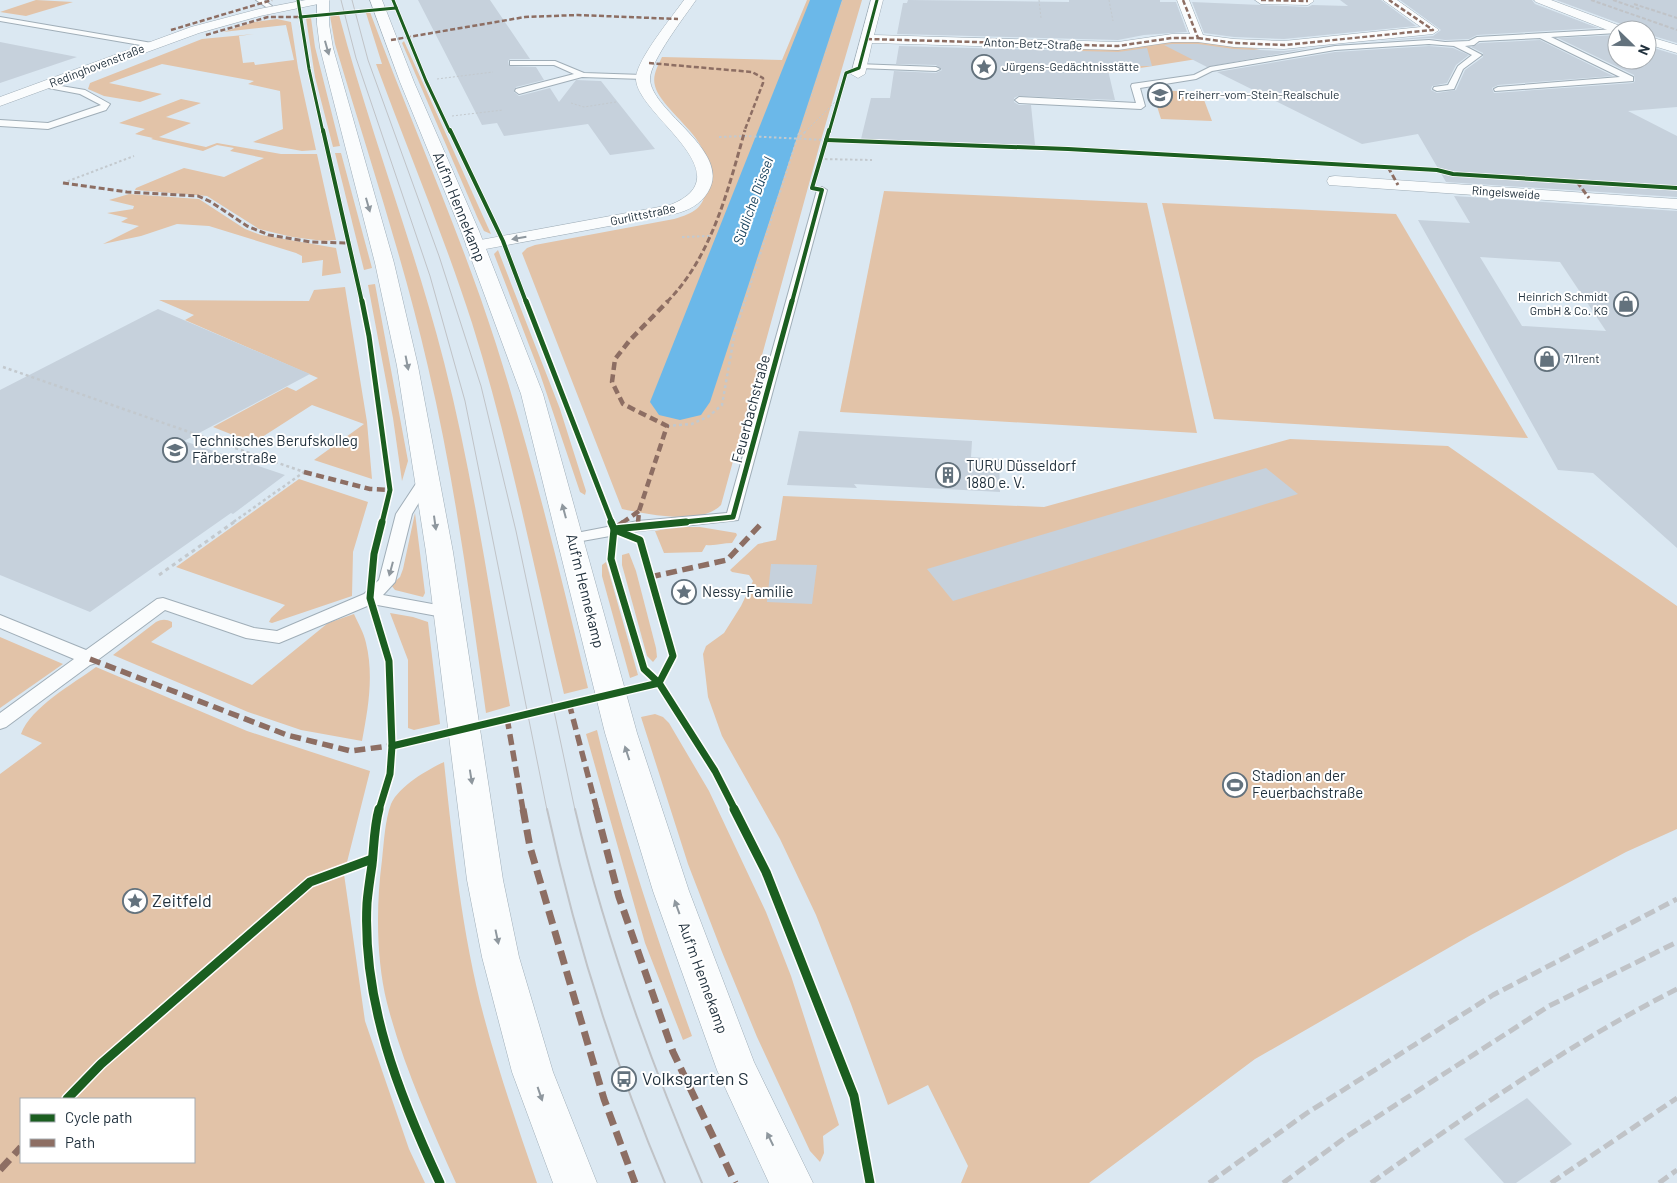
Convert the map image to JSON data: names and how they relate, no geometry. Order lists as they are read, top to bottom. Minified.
{"streets":{"street":["Anton-Betz-Straße","Redinghovenstraße","Ringelsweide","Auf'm Hennekamp","Gurlittstraße"],"lane":["Feuerbachstraße"]},"crossings":[["Auf'm Hennekamp","Gurlittstraße"],["Auf'm Hennekamp","Feuerbachstraße"]],"water":["Südliche Düssel"],"places":{"place":["Jürgens-Gedächtnisstätte","Nessy-Familie","Zeitfeld"],"school or university":["Freiherr-vom-Stein-Realschule","Technisches Berufskolleg Färberstraße"],"shop":["Heinrich Schmidt GmbH & Co. KG","711rent"],"building":["TURU Düsseldorf 1880 e. V."],"sports":["Stadion an der Feuerbachstraße"],"bus stop":["Volksgarten S"]},"legend":["Cycle path","Path"],"north":"bottom right"}
